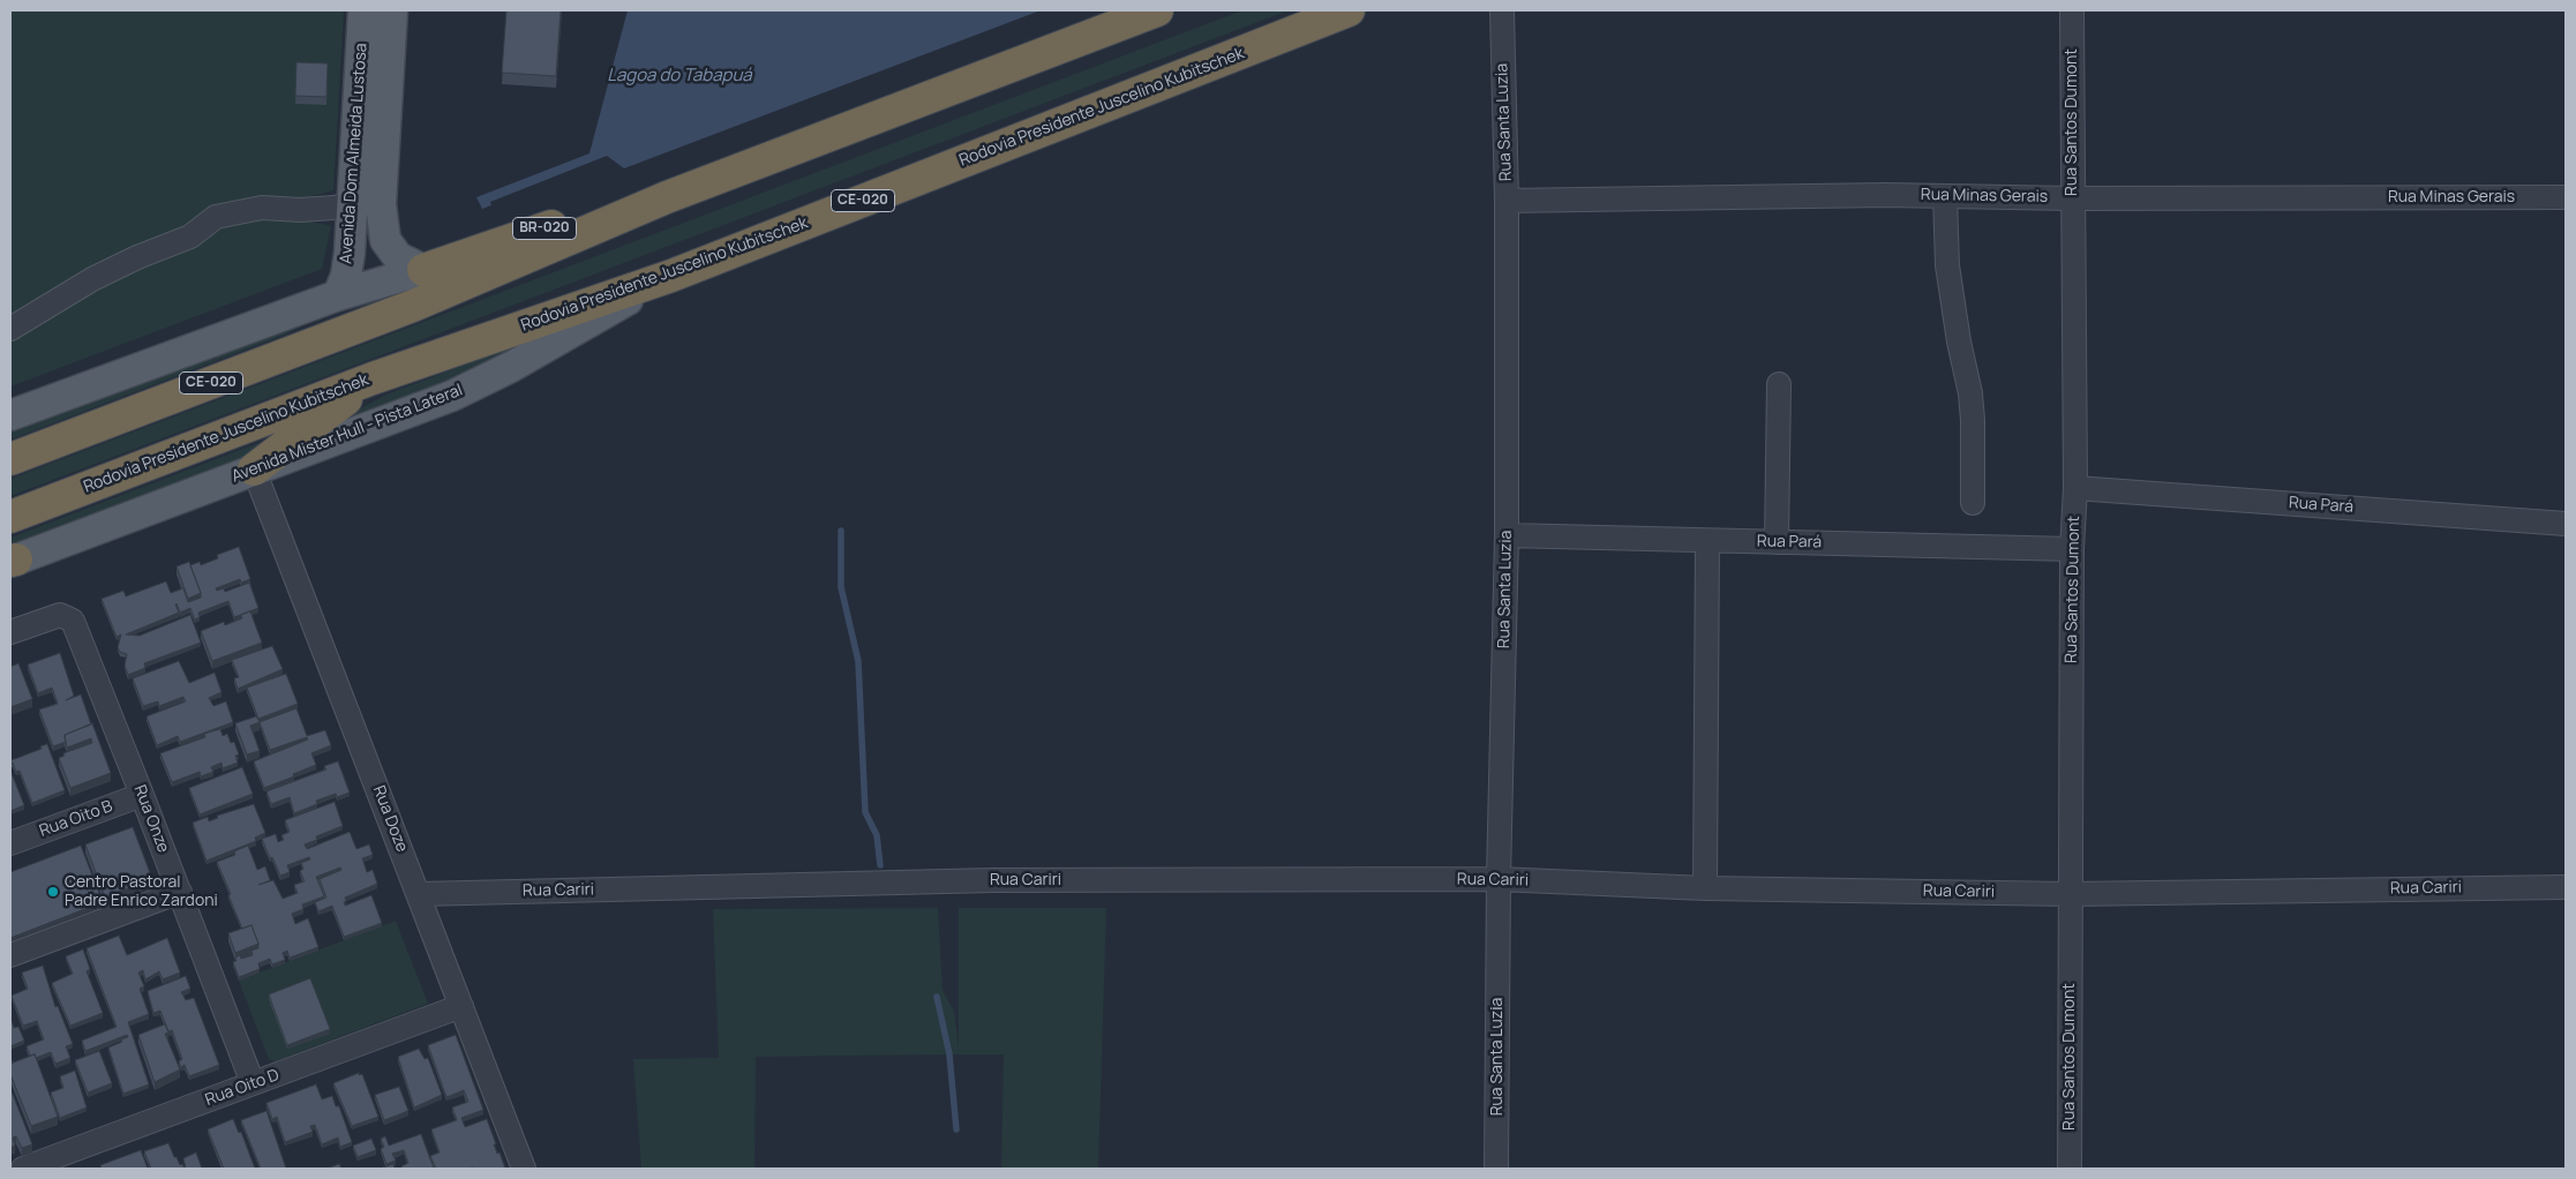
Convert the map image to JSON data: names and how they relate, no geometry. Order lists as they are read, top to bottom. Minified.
{"streets":{"highway":["Rodovia Presidente Juscelino Kubitschek","CE-020","BR-020"],"main road":["Avenida Dom Almeida Lustosa","Avenida Mister Hull - Pista Lateral"],"street":["Rua Santa Luzia","Rua Santos Dumont","Rua Minas Gerais","Rua Pará","Rua Oito B","Rua Onze","Rua Doze","Rua Cariri","Rua Oito D"]},"crossings":[["Rodovia Presidente Juscelino Kubitschek","Avenida Mister Hull - Pista Lateral"],["Rua Santa Luzia","Rua Minas Gerais"],["Rua Santa Luzia","Rua Pará"],["Rua Santa Luzia","Rua Cariri"],["Rua Santos Dumont","Rua Minas Gerais"],["Rua Santos Dumont","Rua Pará"],["Rua Santos Dumont","Rua Cariri"],["Avenida Dom Almeida Lustosa","BR-020"],["CE-020","BR-020"],["Avenida Mister Hull - Pista Lateral","Rua Doze"],["Rua Oito B","Rua Onze"],["Rua Onze","Rua Oito D"],["Rua Doze","Rua Cariri"],["Rua Doze","Rua Oito D"]],"water":["Lagoa do Tabapuá"],"places":["Centro Pastoral Padre Enrico Zardoni"]}
